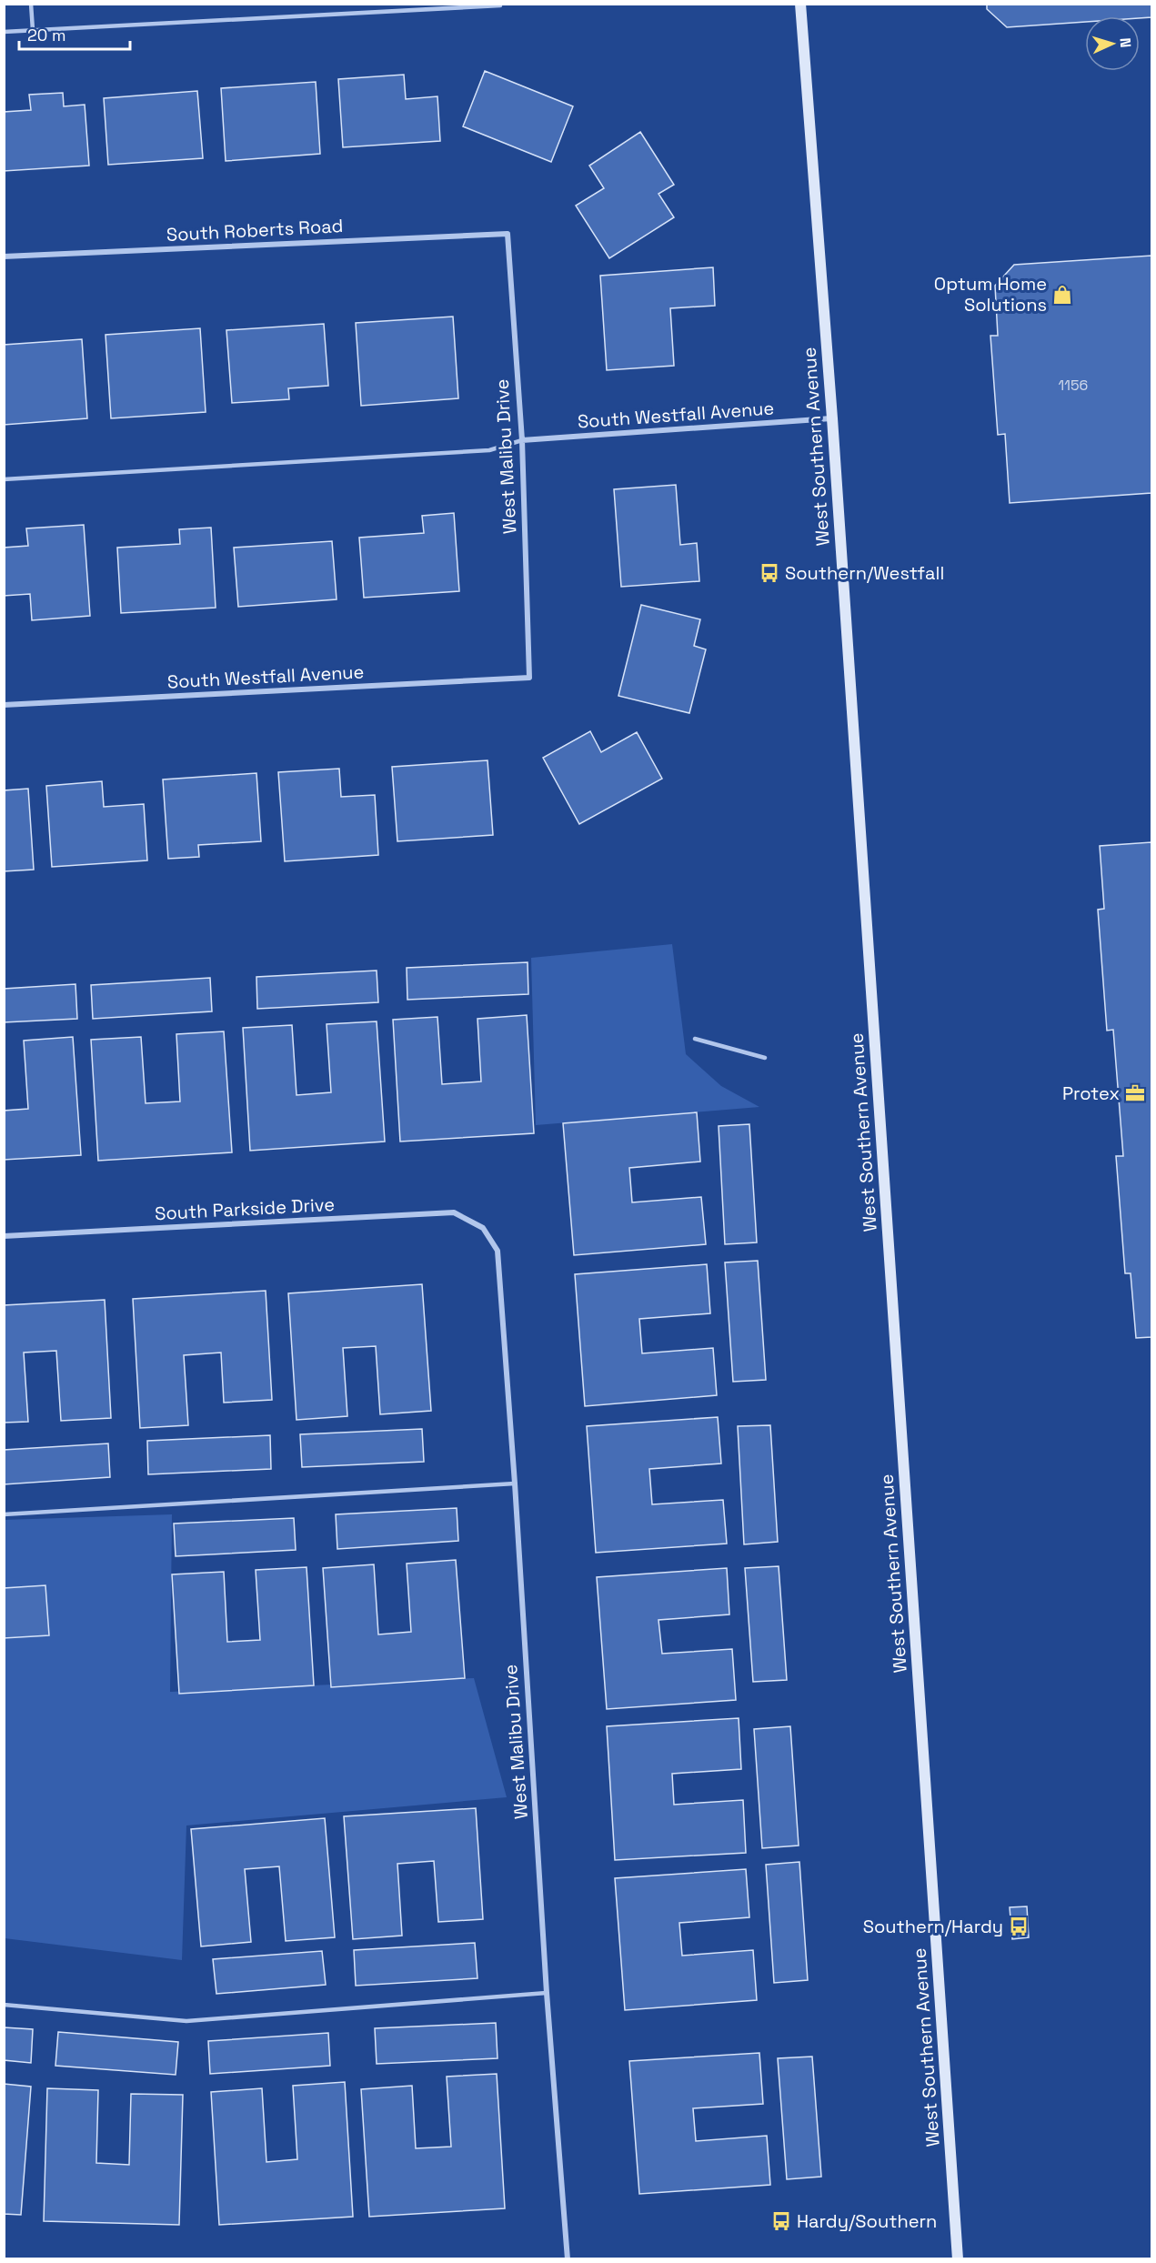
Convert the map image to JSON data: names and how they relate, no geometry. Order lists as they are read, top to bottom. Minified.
{"streets":{"main road":["West Southern Avenue"],"street":["South Roberts Road","South Westfall Avenue","West Malibu Drive","South Parkside Drive"]},"crossings":[["South Roberts Road","West Malibu Drive"],["South Westfall Avenue","West Southern Avenue"],["South Westfall Avenue","West Malibu Drive"],["West Malibu Drive","South Parkside Drive"]],"places":{"shop":["Optum Home Solutions"],"bus stop":["Southern/Westfall","Southern/Hardy","Hardy/Southern"],"office":["Protex"]},"house_numbers":["1156"],"scale_bar":"20 m","north":"right"}
